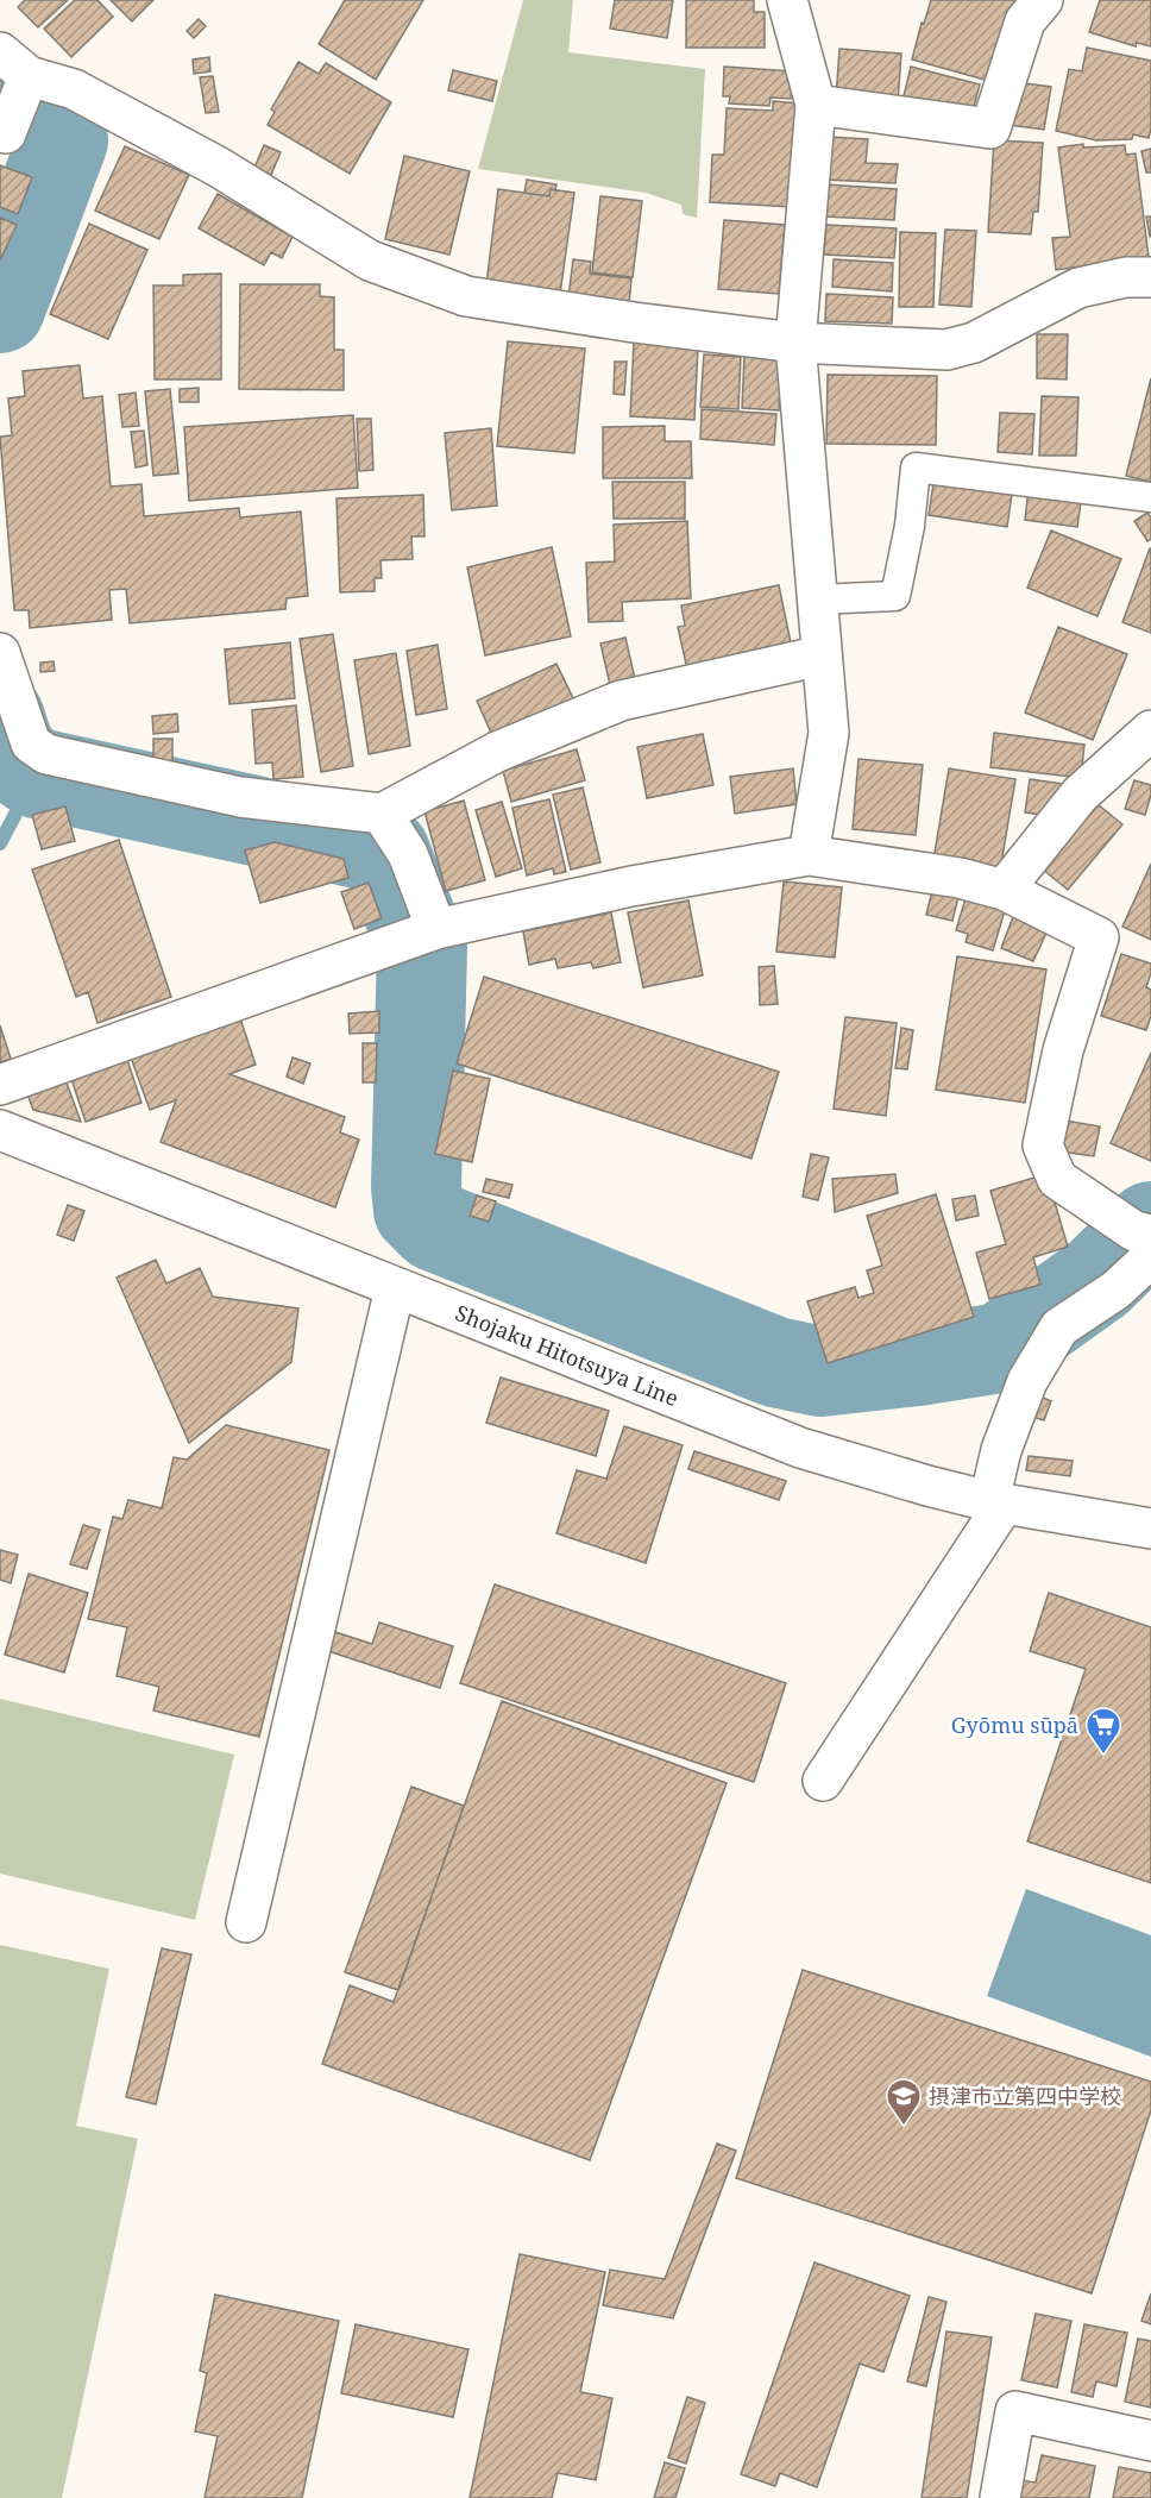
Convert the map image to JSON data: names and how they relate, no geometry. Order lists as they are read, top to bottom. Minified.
{"streets":{"street":["Shojaku Hitotsuya Line"]},"places":{"supermarket":["Gyōmu sūpā"],"school or university":["摂津市立第四中学校"]}}
